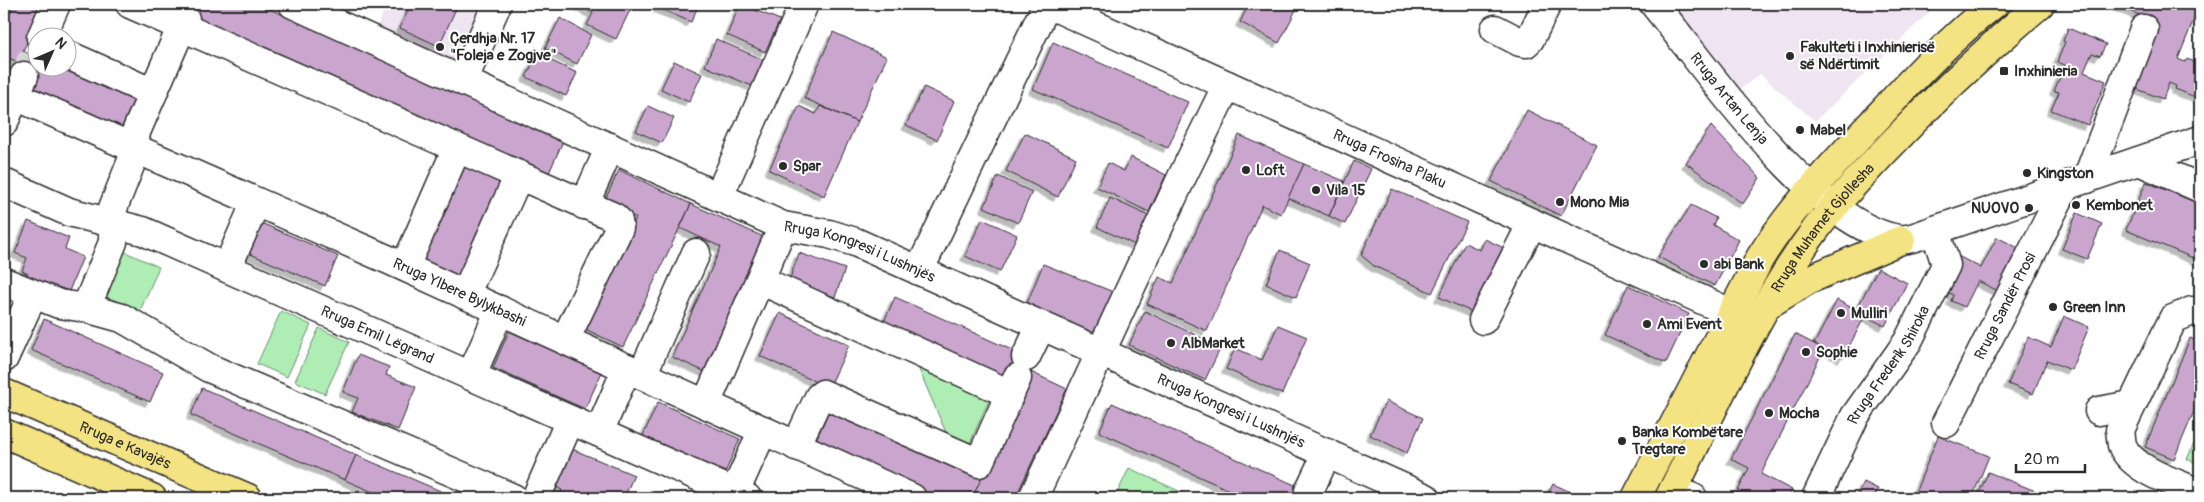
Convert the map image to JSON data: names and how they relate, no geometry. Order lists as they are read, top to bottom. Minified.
{"streets":{"main road":["Rruga Muhamet Gjollesha","Rruga e Kavajës"],"street":["Rruga Artan Lenja","Rruga Frosina Plaku","Rruga Kongresi i Lushnjës","Rruga Ylbere Bylykbashi","Rruga Sandër Prosi","Rruga Emil Lëgrand","Rruga Frederik Shiroka"]},"crossings":[["Rruga Artan Lenja","Rruga Muhamet Gjollesha"],["Rruga Frosina Plaku","Rruga Muhamet Gjollesha"]],"places":{"other":["Çerdhja Nr. 17 \"Foleja e Zogjve\"","Fakulteti i Inxhinierisë së Ndërtimit","Mabel","Spar","Loft","Kingston","Vila 15","Mono Mia","Kembonet","NUOVO","abi Bank","Green Inn","Mulliri","Ami Event","AlbMarket","Sophie","Mocha","Banka Kombëtare Tregtare"],"transit":["Inxhinieria"]},"scale_bar":"20 m","north":"top right"}
